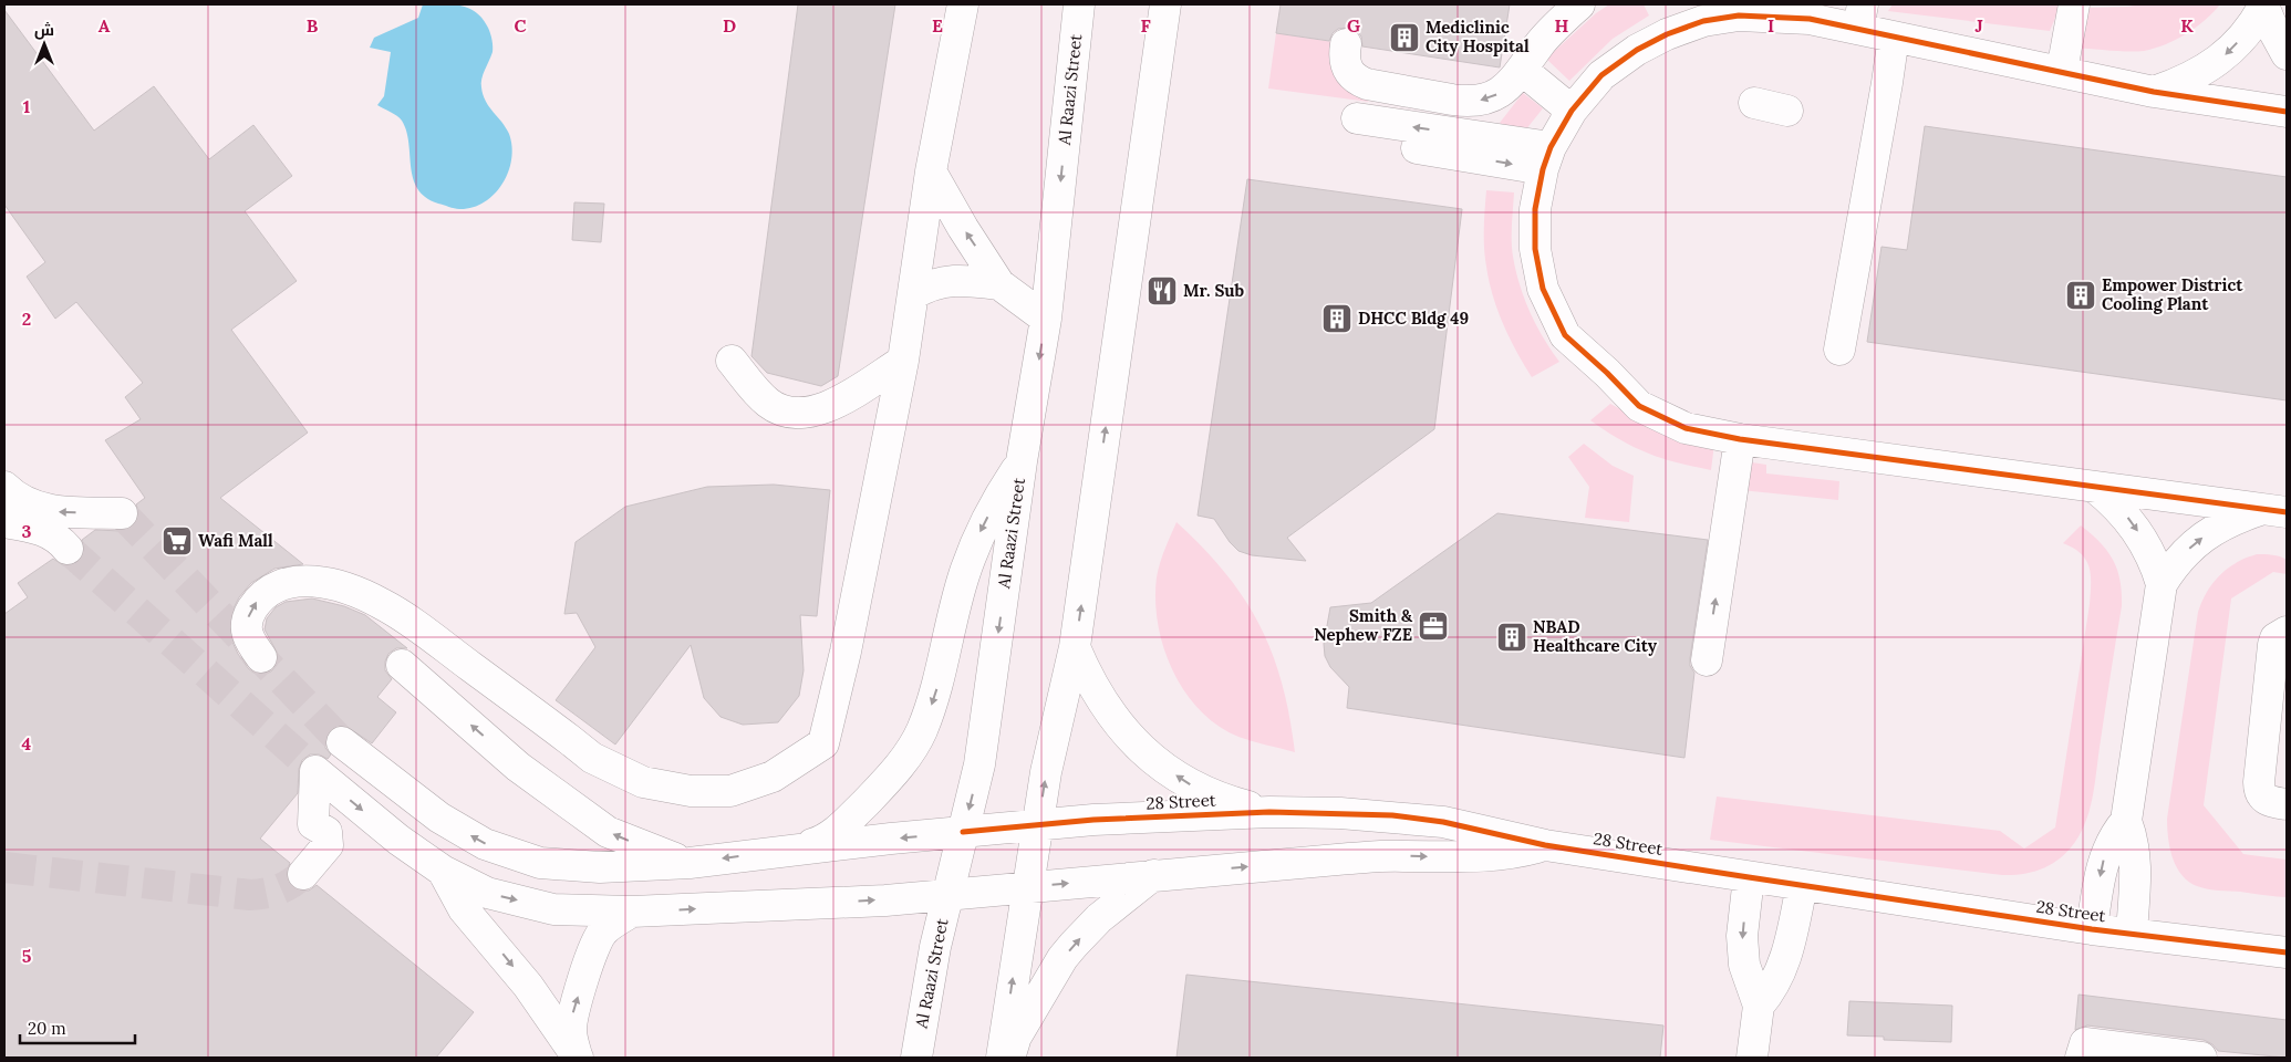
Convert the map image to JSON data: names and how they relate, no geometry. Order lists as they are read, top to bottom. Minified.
{"streets":{"street":["Al Raazi Street","28 Street"]},"crossings":[["Al Raazi Street","28 Street"]],"places":{"building":["Mediclinic City Hospital","Empower District Cooling Plant","DHCC Bldg 49","NBAD Healthcare City"],"restaurant":["Mr. Sub"],"supermarket":["Wafi Mall"],"office":["Smith & Nephew FZE"]},"scale_bar":"20 m","north":"top","grid":{"columns":["A","B","C","D","E","F","G","H","I","J","K"],"rows":["1","2","3","4","5"]}}
